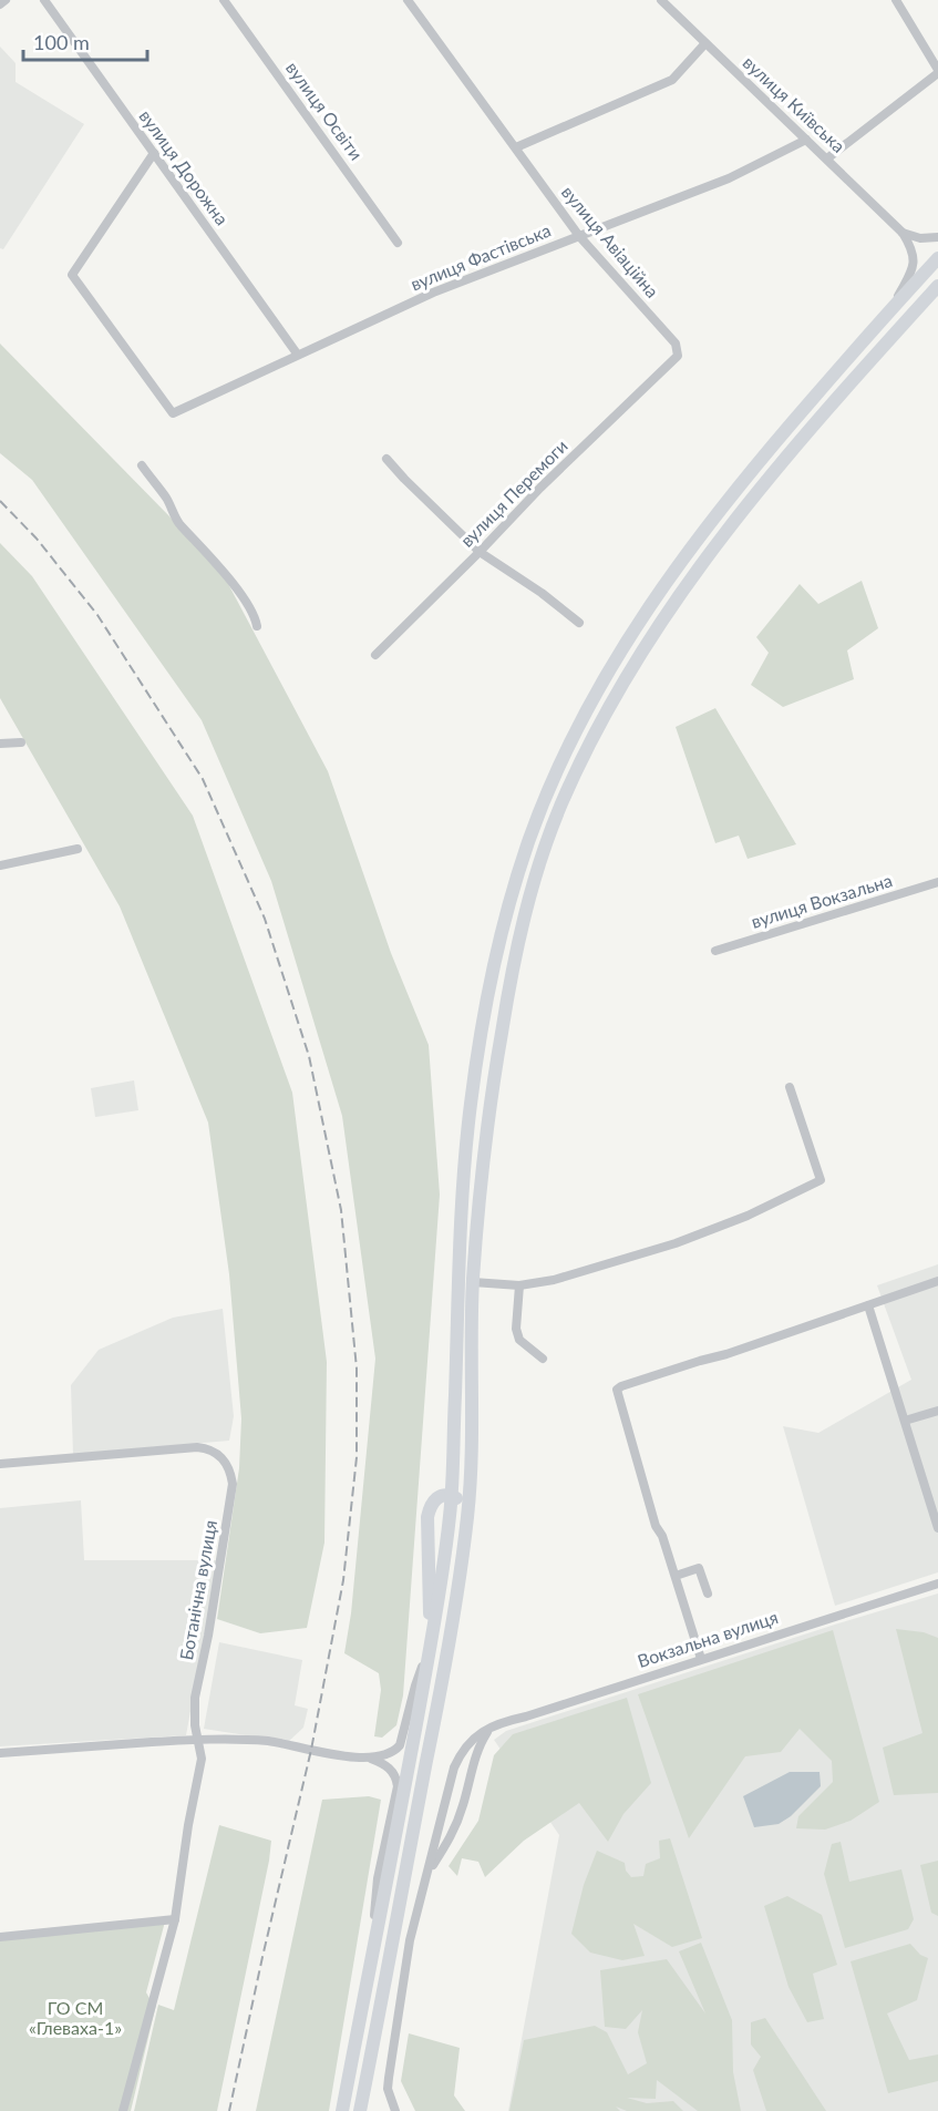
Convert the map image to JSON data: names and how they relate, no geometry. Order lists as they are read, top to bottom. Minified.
{"streets":{"street":["вулиця Київська","вулиця Освіти","вулиця Дорожна","вулиця Авіаційна","вулиця Фастівська","вулиця Перемоги","вулиця Вокзальна","Ботанічна вулиця","Вокзальна вулиця"]},"crossings":[["вулиця Київська","вулиця Фастівська"],["вулиця Дорожна","вулиця Фастівська"],["вулиця Авіаційна","вулиця Фастівська"],["вулиця Авіаційна","вулиця Перемоги"]],"parks":["ГО СМ «Глеваха-1»"],"scale_bar":"100 m"}
